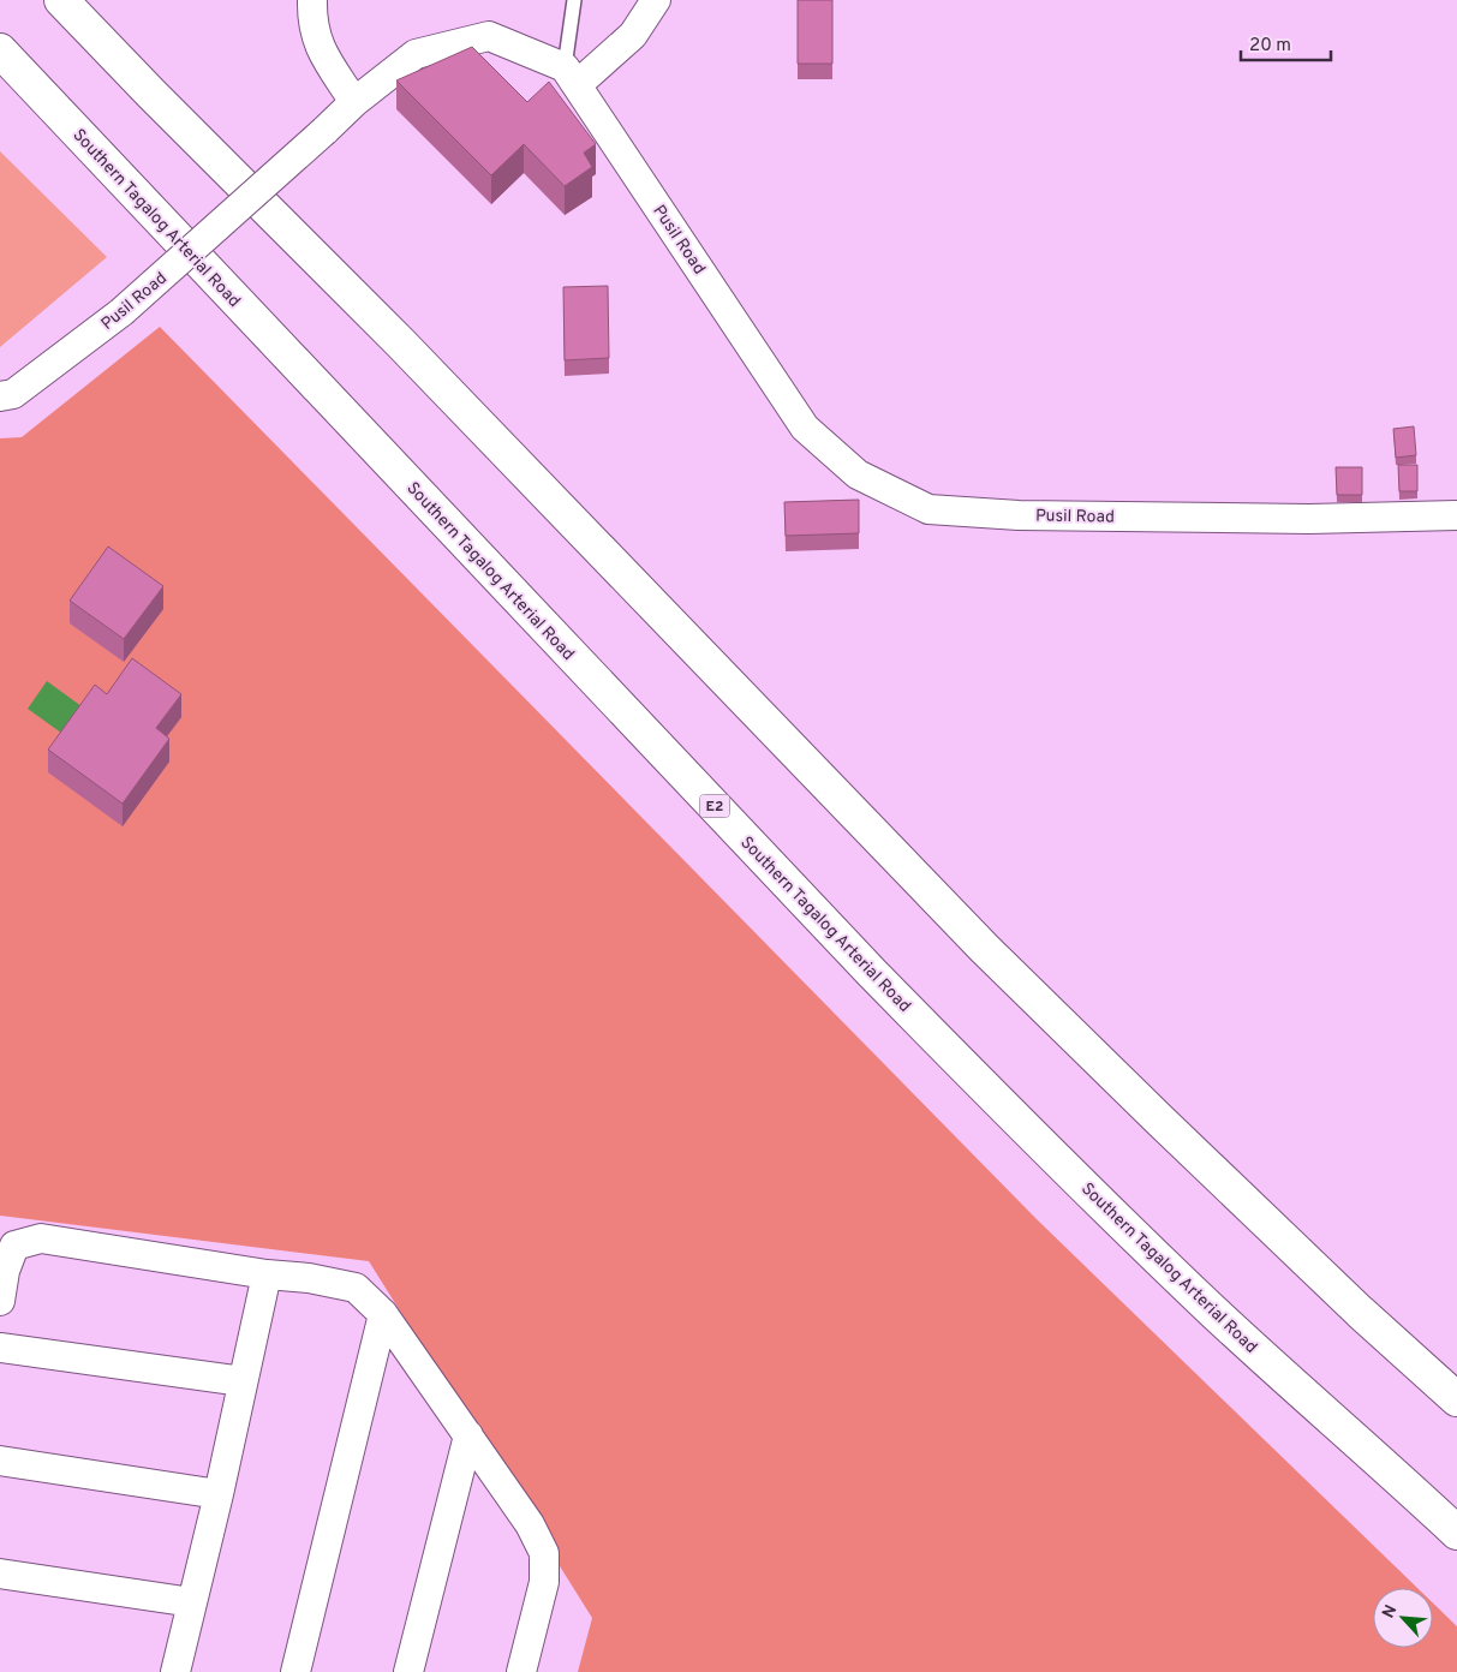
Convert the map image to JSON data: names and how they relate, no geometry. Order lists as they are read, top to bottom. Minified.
{"streets":{"highway":["Southern Tagalog Arterial Road","E2"],"street":["Pusil Road"]},"scale_bar":"20 m","north":"top left"}
